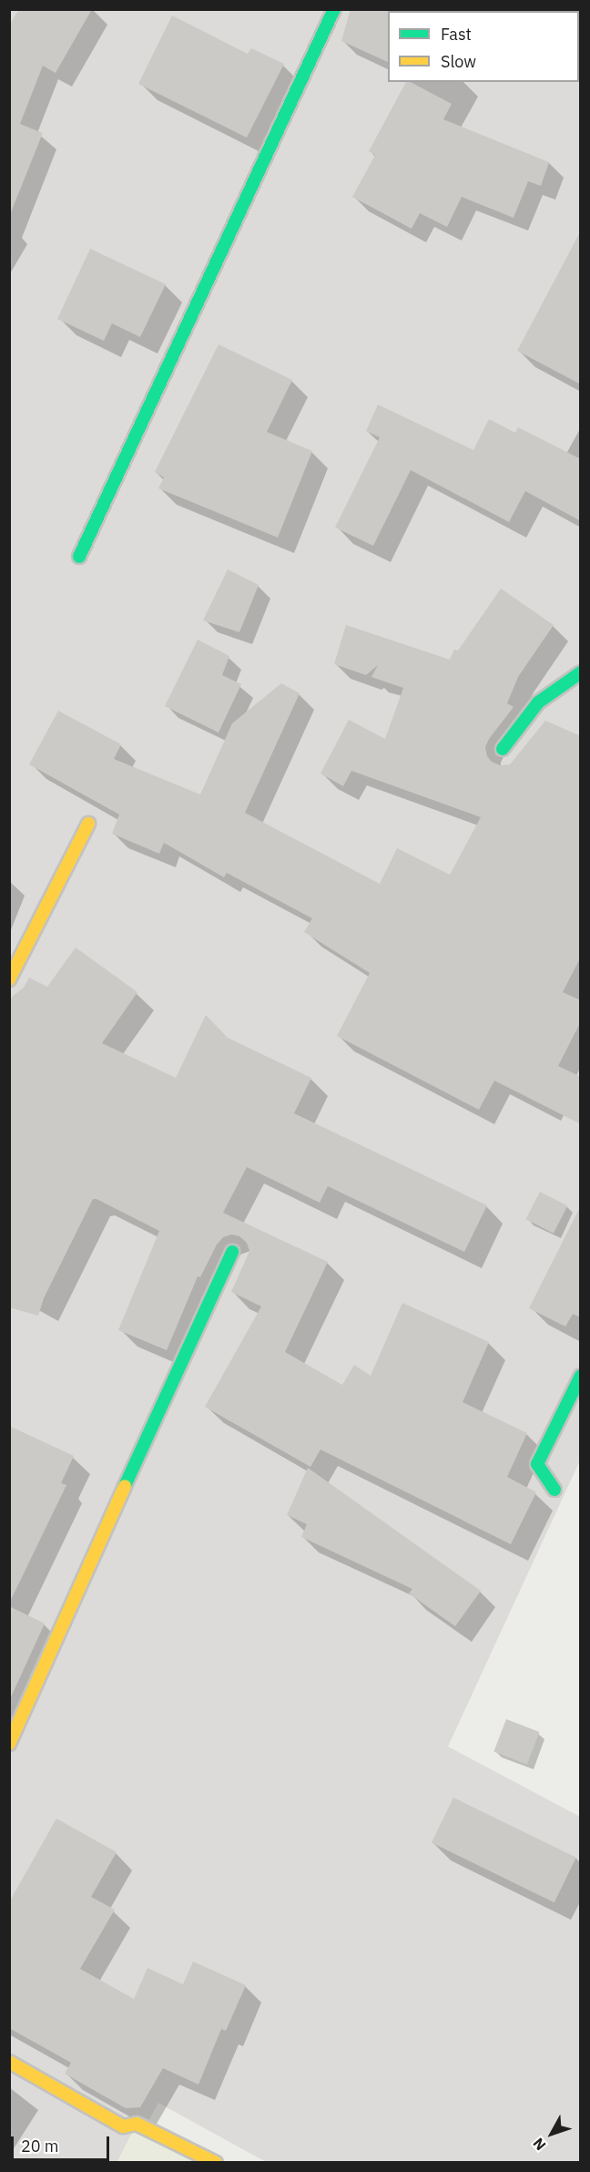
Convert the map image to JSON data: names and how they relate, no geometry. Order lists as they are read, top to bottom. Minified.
{"legend":["Fast","Slow"],"scale_bar":"20 m","north":"bottom left"}
